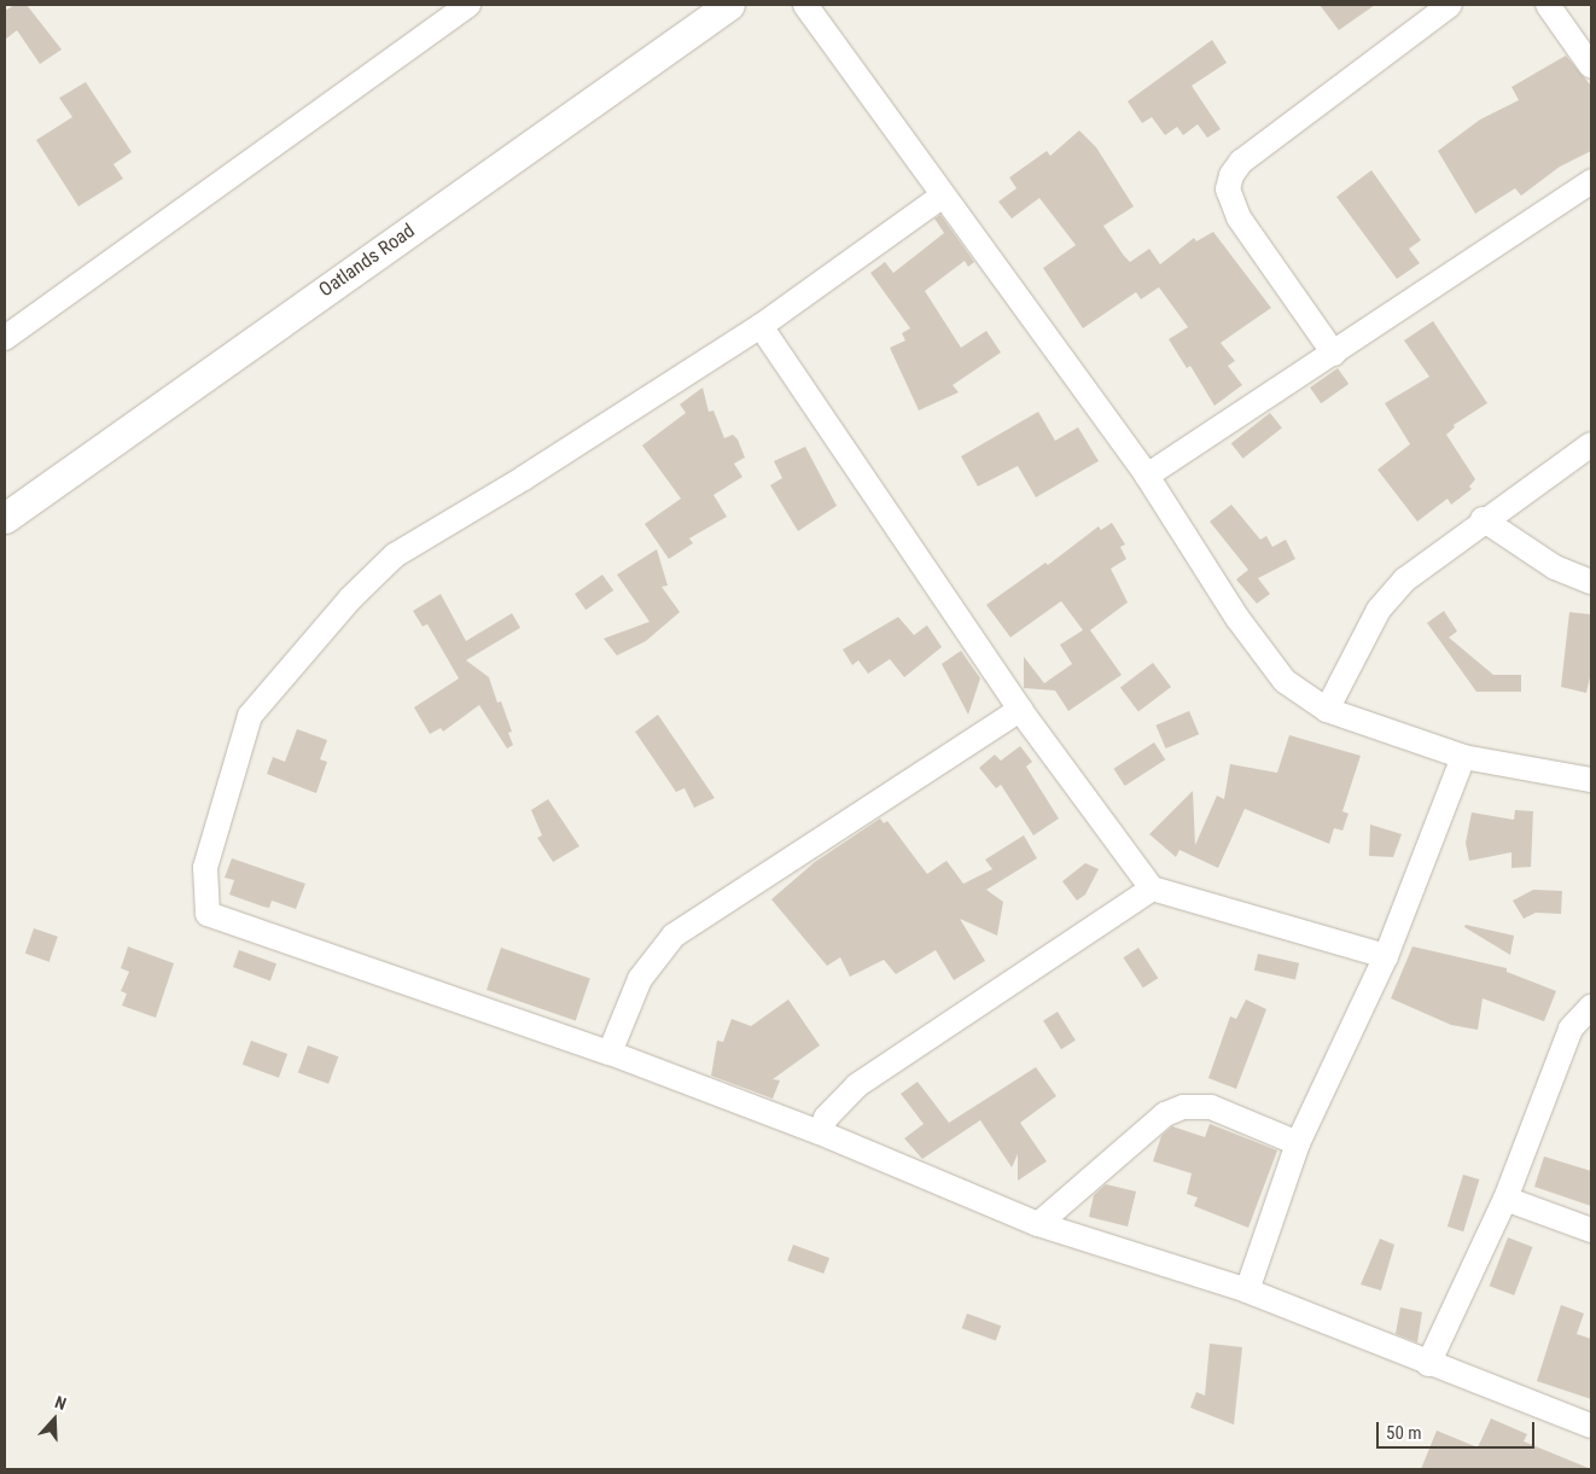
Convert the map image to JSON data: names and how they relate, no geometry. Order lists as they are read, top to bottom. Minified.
{"streets":{"street":["Oatlands Road"]},"scale_bar":"50 m","north":"top"}
